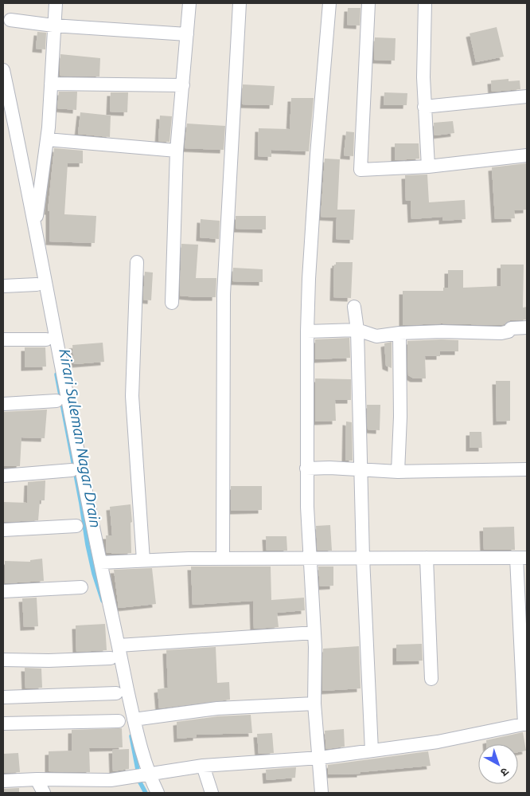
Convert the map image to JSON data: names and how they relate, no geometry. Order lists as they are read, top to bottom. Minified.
{"water":["Kirari Suleman Nagar Drain"],"north":"bottom right"}
